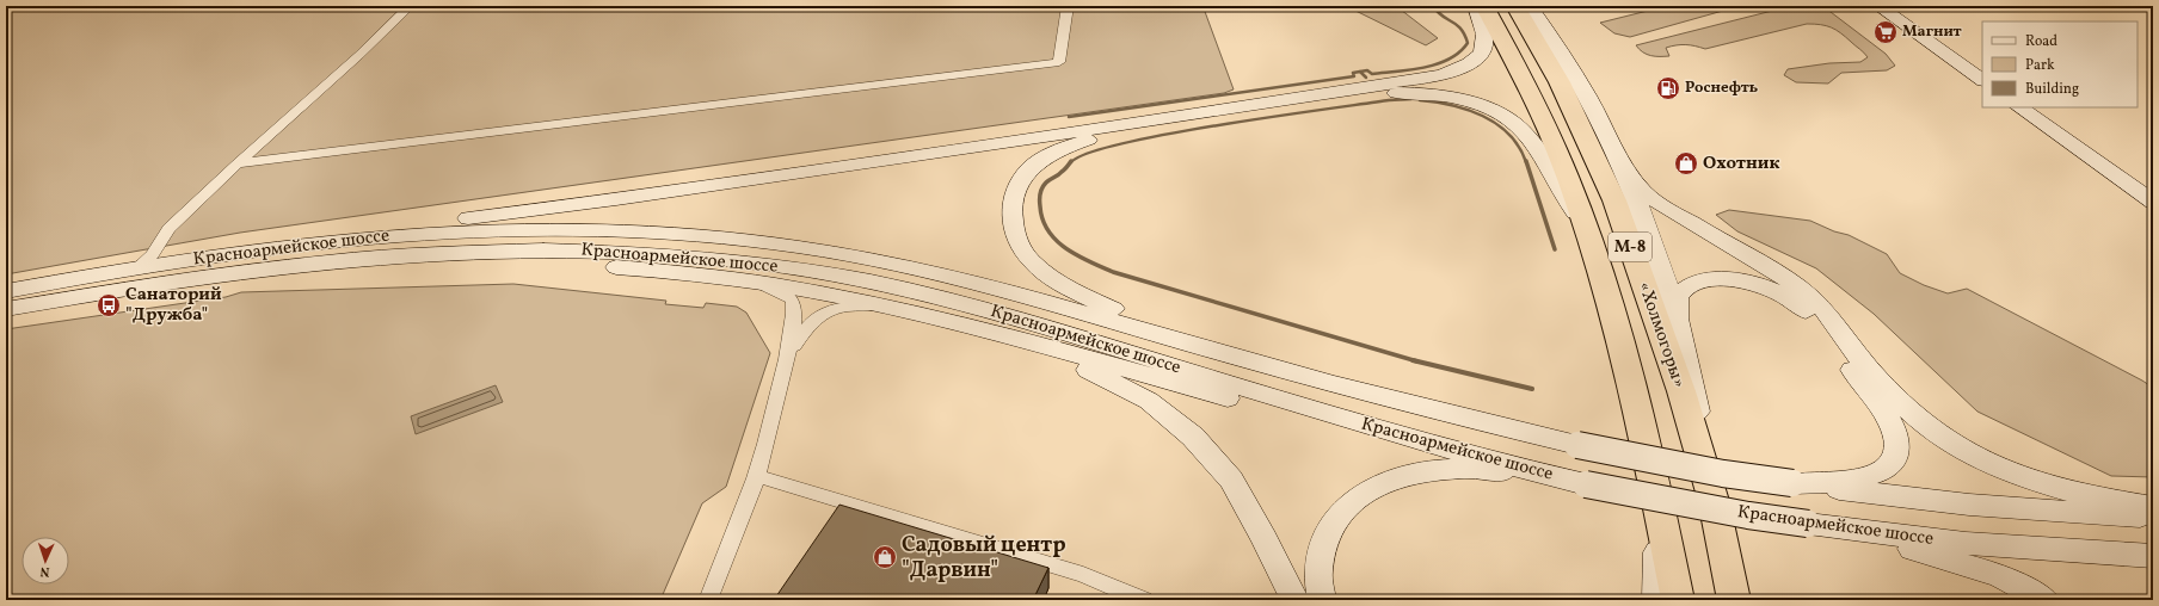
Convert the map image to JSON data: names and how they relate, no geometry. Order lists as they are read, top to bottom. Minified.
{"streets":{"highway":["М-8","«Холмогоры»"],"main road":["Красноармейское шоссе"]},"places":{"supermarket":["Магнит"],"fuel station":["Роснефть"],"shop":["Охотник","Садовый центр \"Дарвин\""],"bus stop":["Санаторий \"Дружба\""]},"legend":["Road","Park","Building"],"north":"bottom"}
